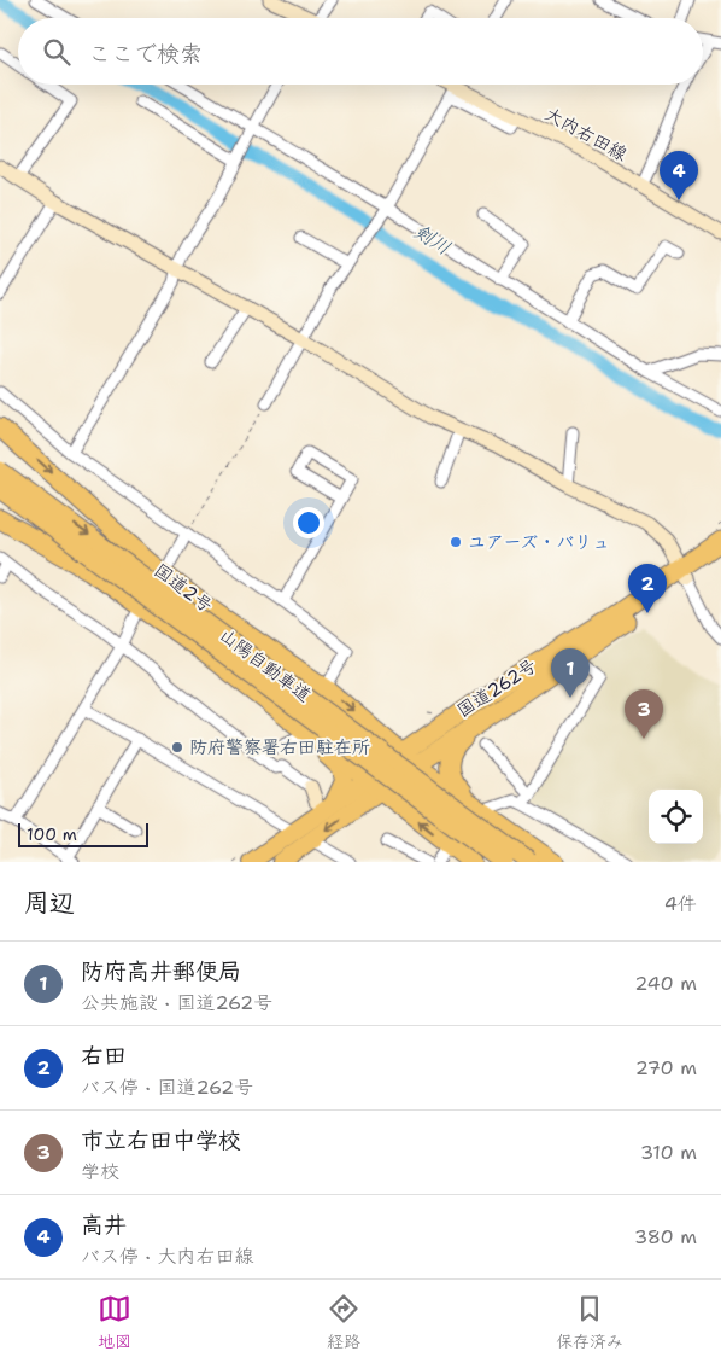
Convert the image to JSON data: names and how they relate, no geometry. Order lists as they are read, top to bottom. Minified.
{"streets":{"highway":["国道2号","山陽自動車道","国道262号"],"street":["大内右田線"]},"crossings":[["国道2号","国道262号"]],"water":["剣川"],"places":["ユアーズ・バリュ","防府警察署右田駐在所"],"scale_bar":"100 m","page":{"search":"ここで検索","pins":["4","2","1","3"],"scale":"100 m","heading":["周辺","4件"],"list":[{"mark":"1","name":"防府高井郵便局","note":"公共施設 · 国道262号","value":"240 m"},{"mark":"2","name":"右田","note":"バス停 · 国道262号","value":"270 m"},{"mark":"3","name":"市立右田中学校","note":"学校","value":"310 m"},{"mark":"4","name":"高井","note":"バス停 · 大内右田線","value":"380 m"}],"nav":["地図","経路","保存済み"]}}
